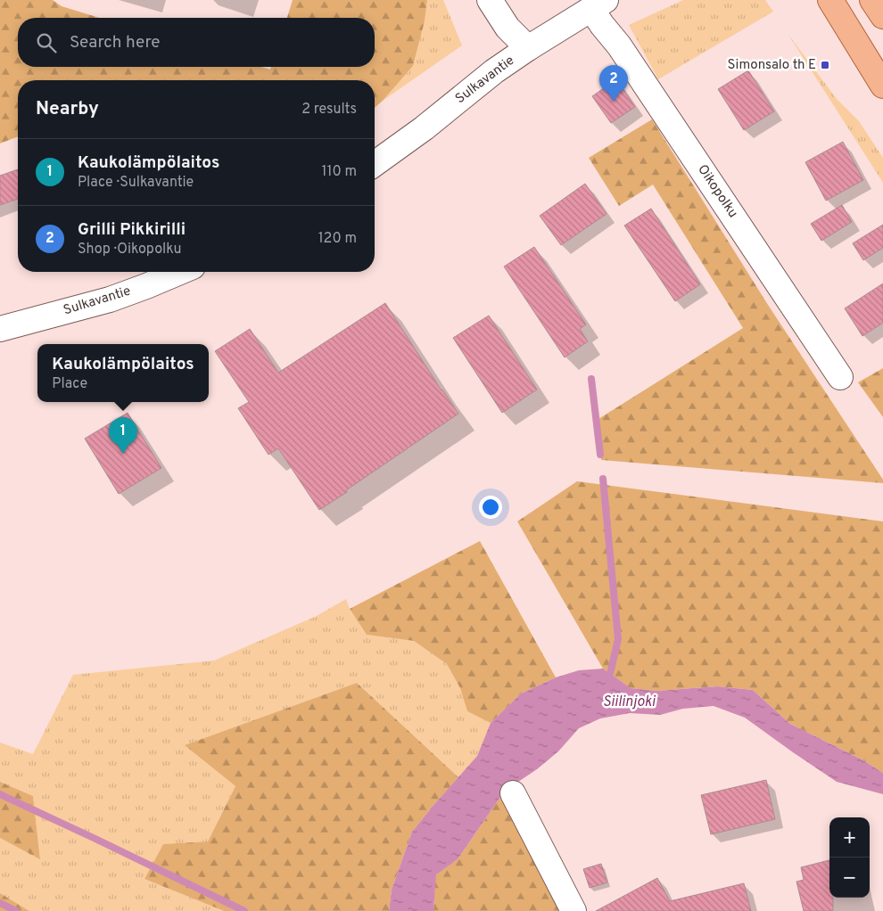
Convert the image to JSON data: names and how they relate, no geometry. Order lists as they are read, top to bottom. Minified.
{"streets":{"street":["Sulkavantie","Oikopolku"]},"crossings":[["Sulkavantie","Oikopolku"]],"water":["Siilinjoki"],"places":{"transit":["Simonsalo th E"]},"page":{"search":"Search here","pins":["2","1"],"heading":["Nearby","2 results"],"list":[{"mark":"1","name":"Kaukolämpölaitos","note":"Place · Sulkavantie","value":"110 m"},{"mark":"2","name":"Grilli Pikkirilli","note":"Shop · Oikopolku","value":"120 m"}],"popup":["Kaukolämpölaitos","Place"],"map_buttons":["+","−"]}}
